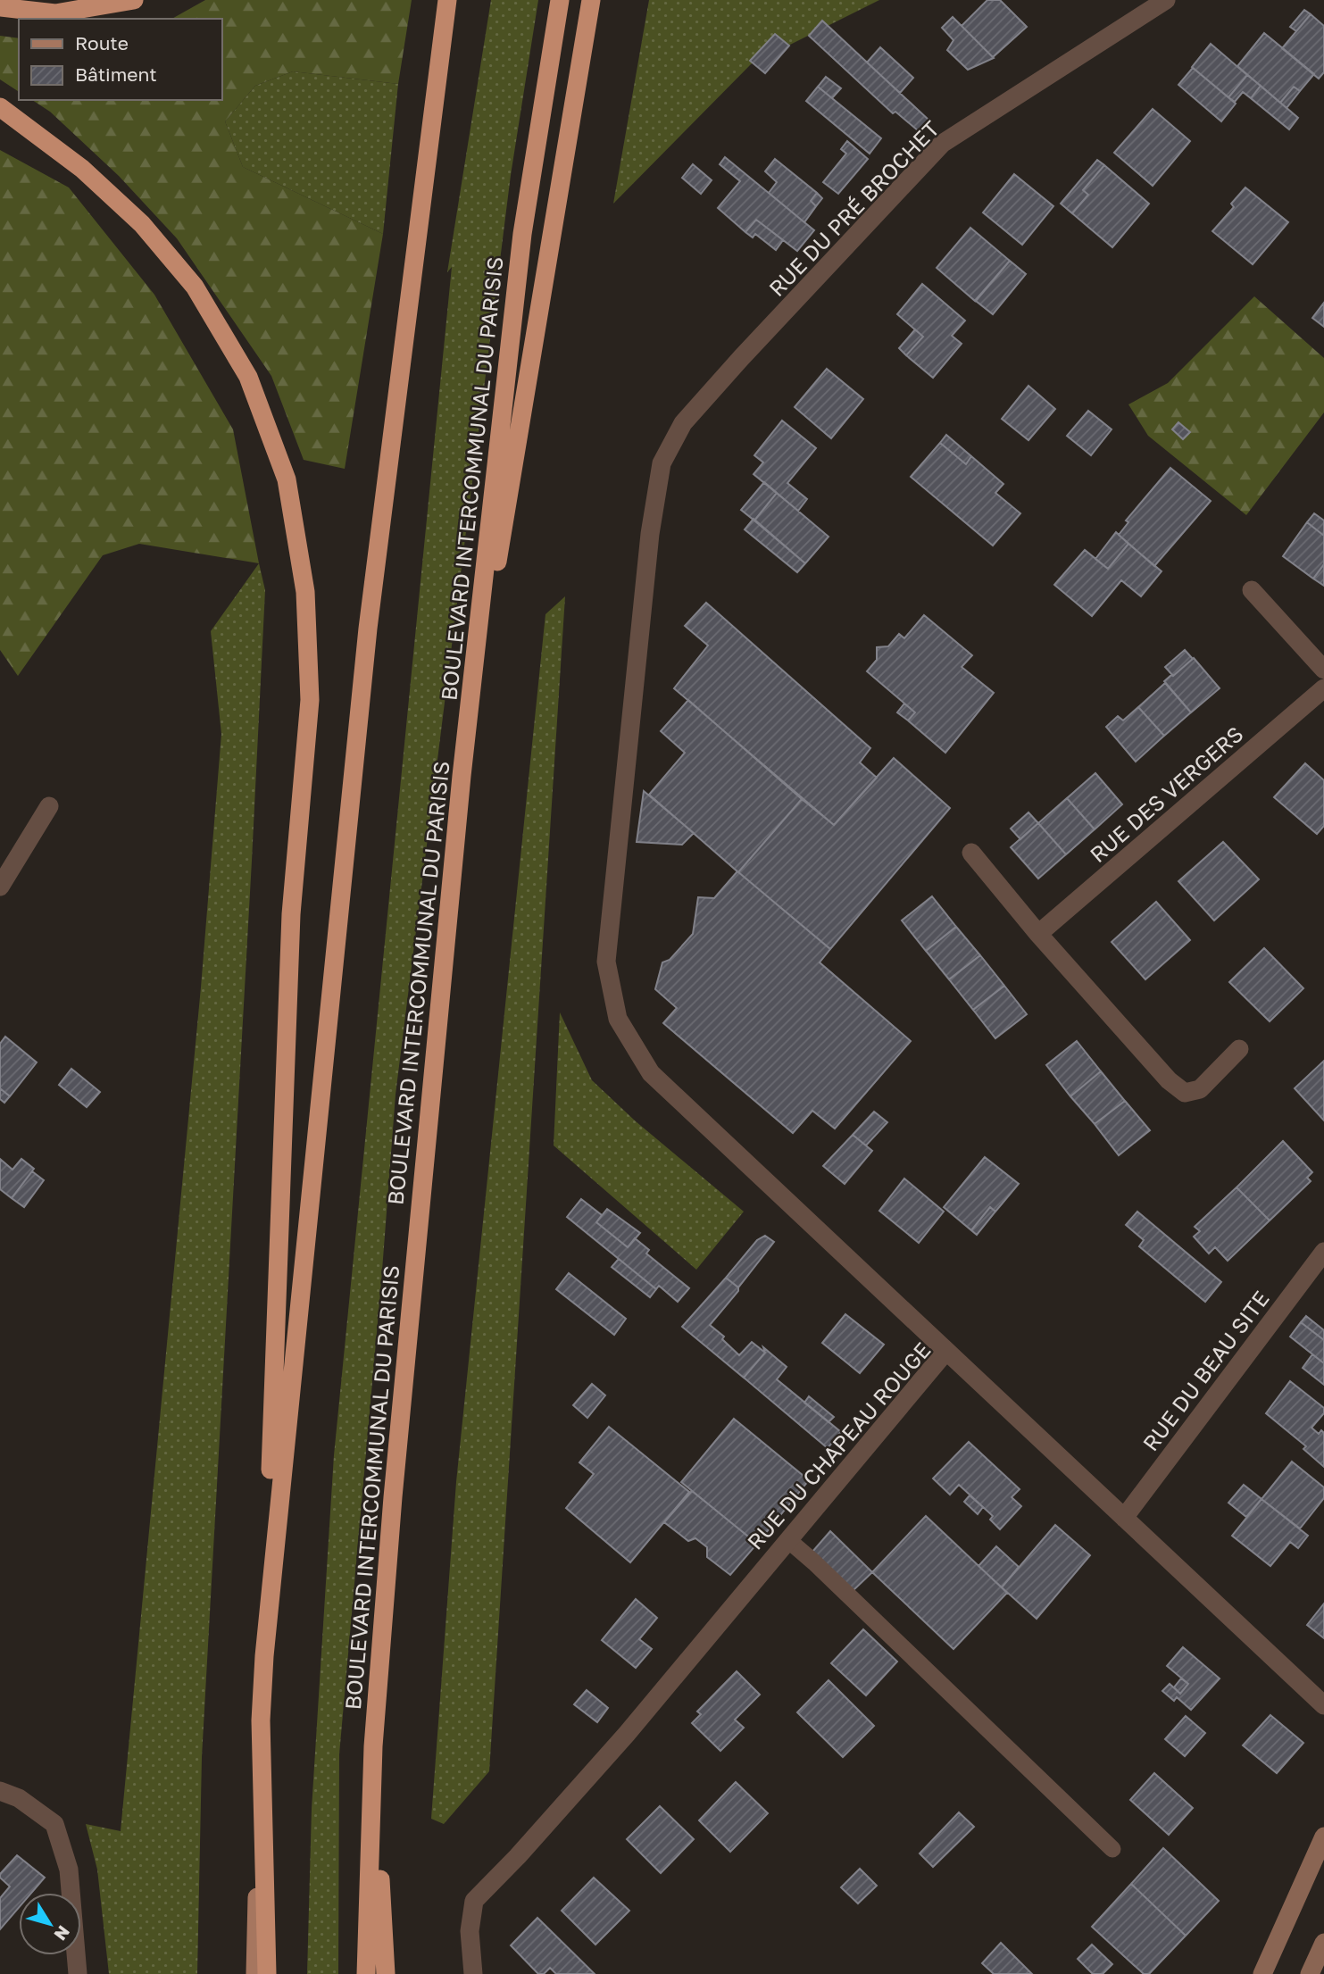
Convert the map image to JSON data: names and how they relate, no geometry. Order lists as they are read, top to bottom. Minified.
{"streets":{"highway":["BOULEVARD INTERCOMMUNAL DU PARISIS"],"street":["RUE DU PRÉ BROCHET","RUE DES VERGERS","RUE DU BEAU SITE","RUE DU CHAPEAU ROUGE"]},"crossings":[["RUE DU PRÉ BROCHET","RUE DU CHAPEAU ROUGE"],["RUE DU BEAU SITE","RUE DU CHAPEAU ROUGE"]],"legend":["Route","Bâtiment"],"north":"bottom right"}
